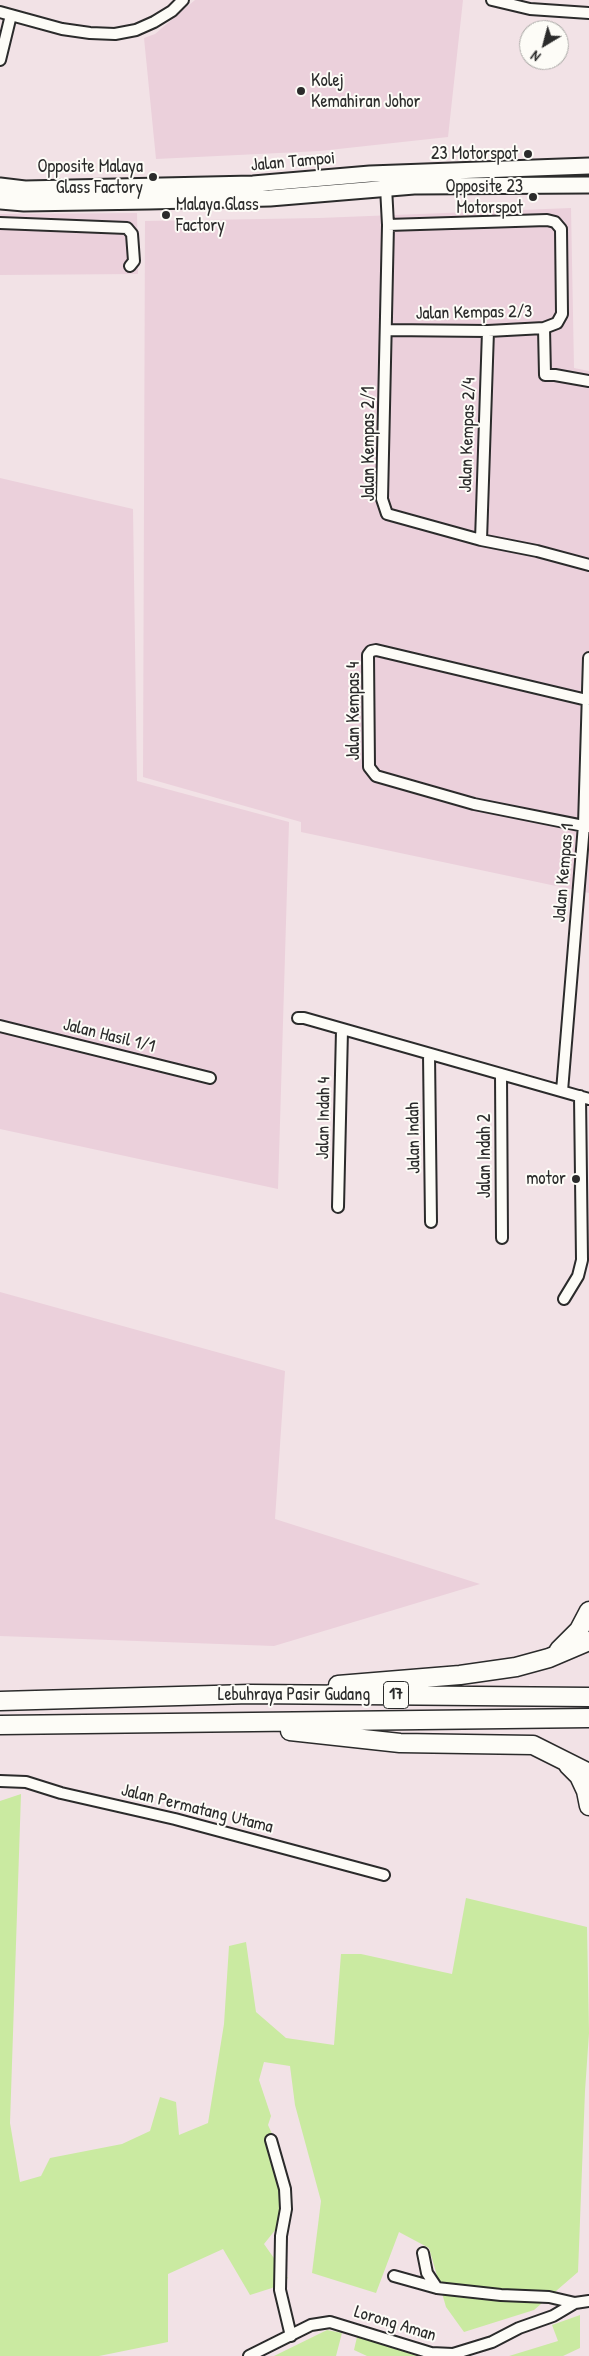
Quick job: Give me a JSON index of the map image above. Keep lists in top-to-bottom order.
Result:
{
  "streets": {
    "highway": ["Lebuhraya Pasir Gudang", "17"],
    "main road": ["Jalan Tampoi"],
    "street": [
      "Jalan Kempas 2/3",
      "Jalan Kempas 2/4",
      "Jalan Kempas 2/1",
      "Jalan Kempas 4",
      "Jalan Kempas 1",
      "Jalan Hasil 1/1",
      "Jalan Indah 4",
      "Jalan Indah",
      "Jalan Indah 2",
      "Jalan Permatang Utama",
      "Lorong Aman"
    ]
  },
  "crossings": [
    ["Jalan Tampoi", "Jalan Kempas 2/1"],
    ["Jalan Kempas 2/3", "Jalan Kempas 2/4"],
    ["Jalan Kempas 2/3", "Jalan Kempas 2/1"],
    ["Jalan Kempas 2/4", "Jalan Kempas 2/1"],
    ["Jalan Kempas 4", "Jalan Kempas 1"]
  ],
  "places": [
    "Kolej Kemahiran Johor",
    "23 Motorspot",
    "Opposite Malaya Glass Factory",
    "Opposite 23 Motorspot",
    "Malaya Glass Factory",
    "motor"
  ],
  "north": "bottom left"
}
